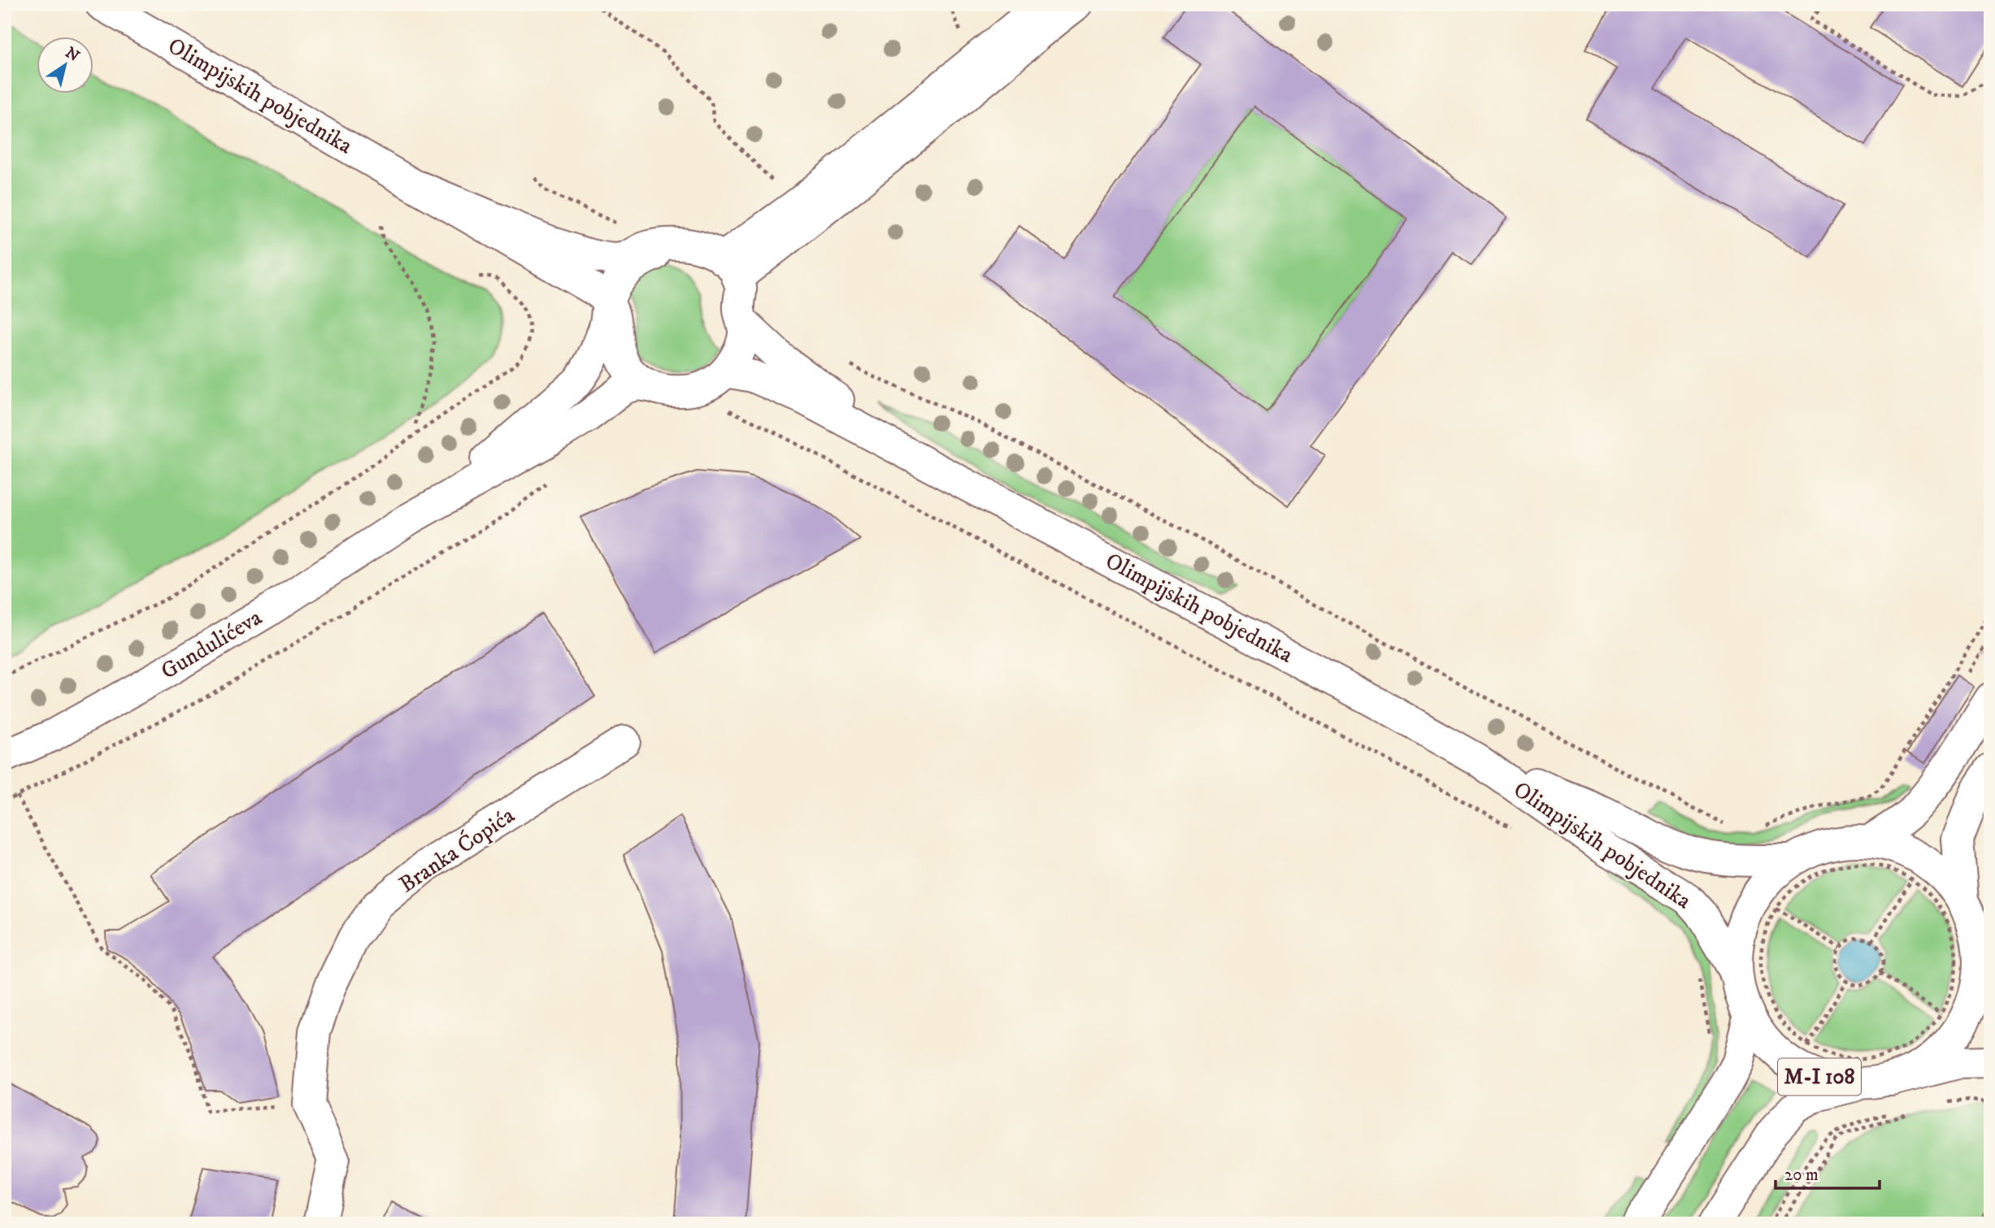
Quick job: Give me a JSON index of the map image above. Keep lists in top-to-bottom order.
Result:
{
  "streets": {
    "street": [
      "Olimpijskih pobjednika",
      "Gundulićeva",
      "Branka Ćopića",
      "M-I 108"
    ]
  },
  "crossings": [
    ["Olimpijskih pobjednika", "Gundulićeva"],
    ["Olimpijskih pobjednika", "M-I 108"]
  ],
  "scale_bar": "20 m",
  "north": "top right"
}
